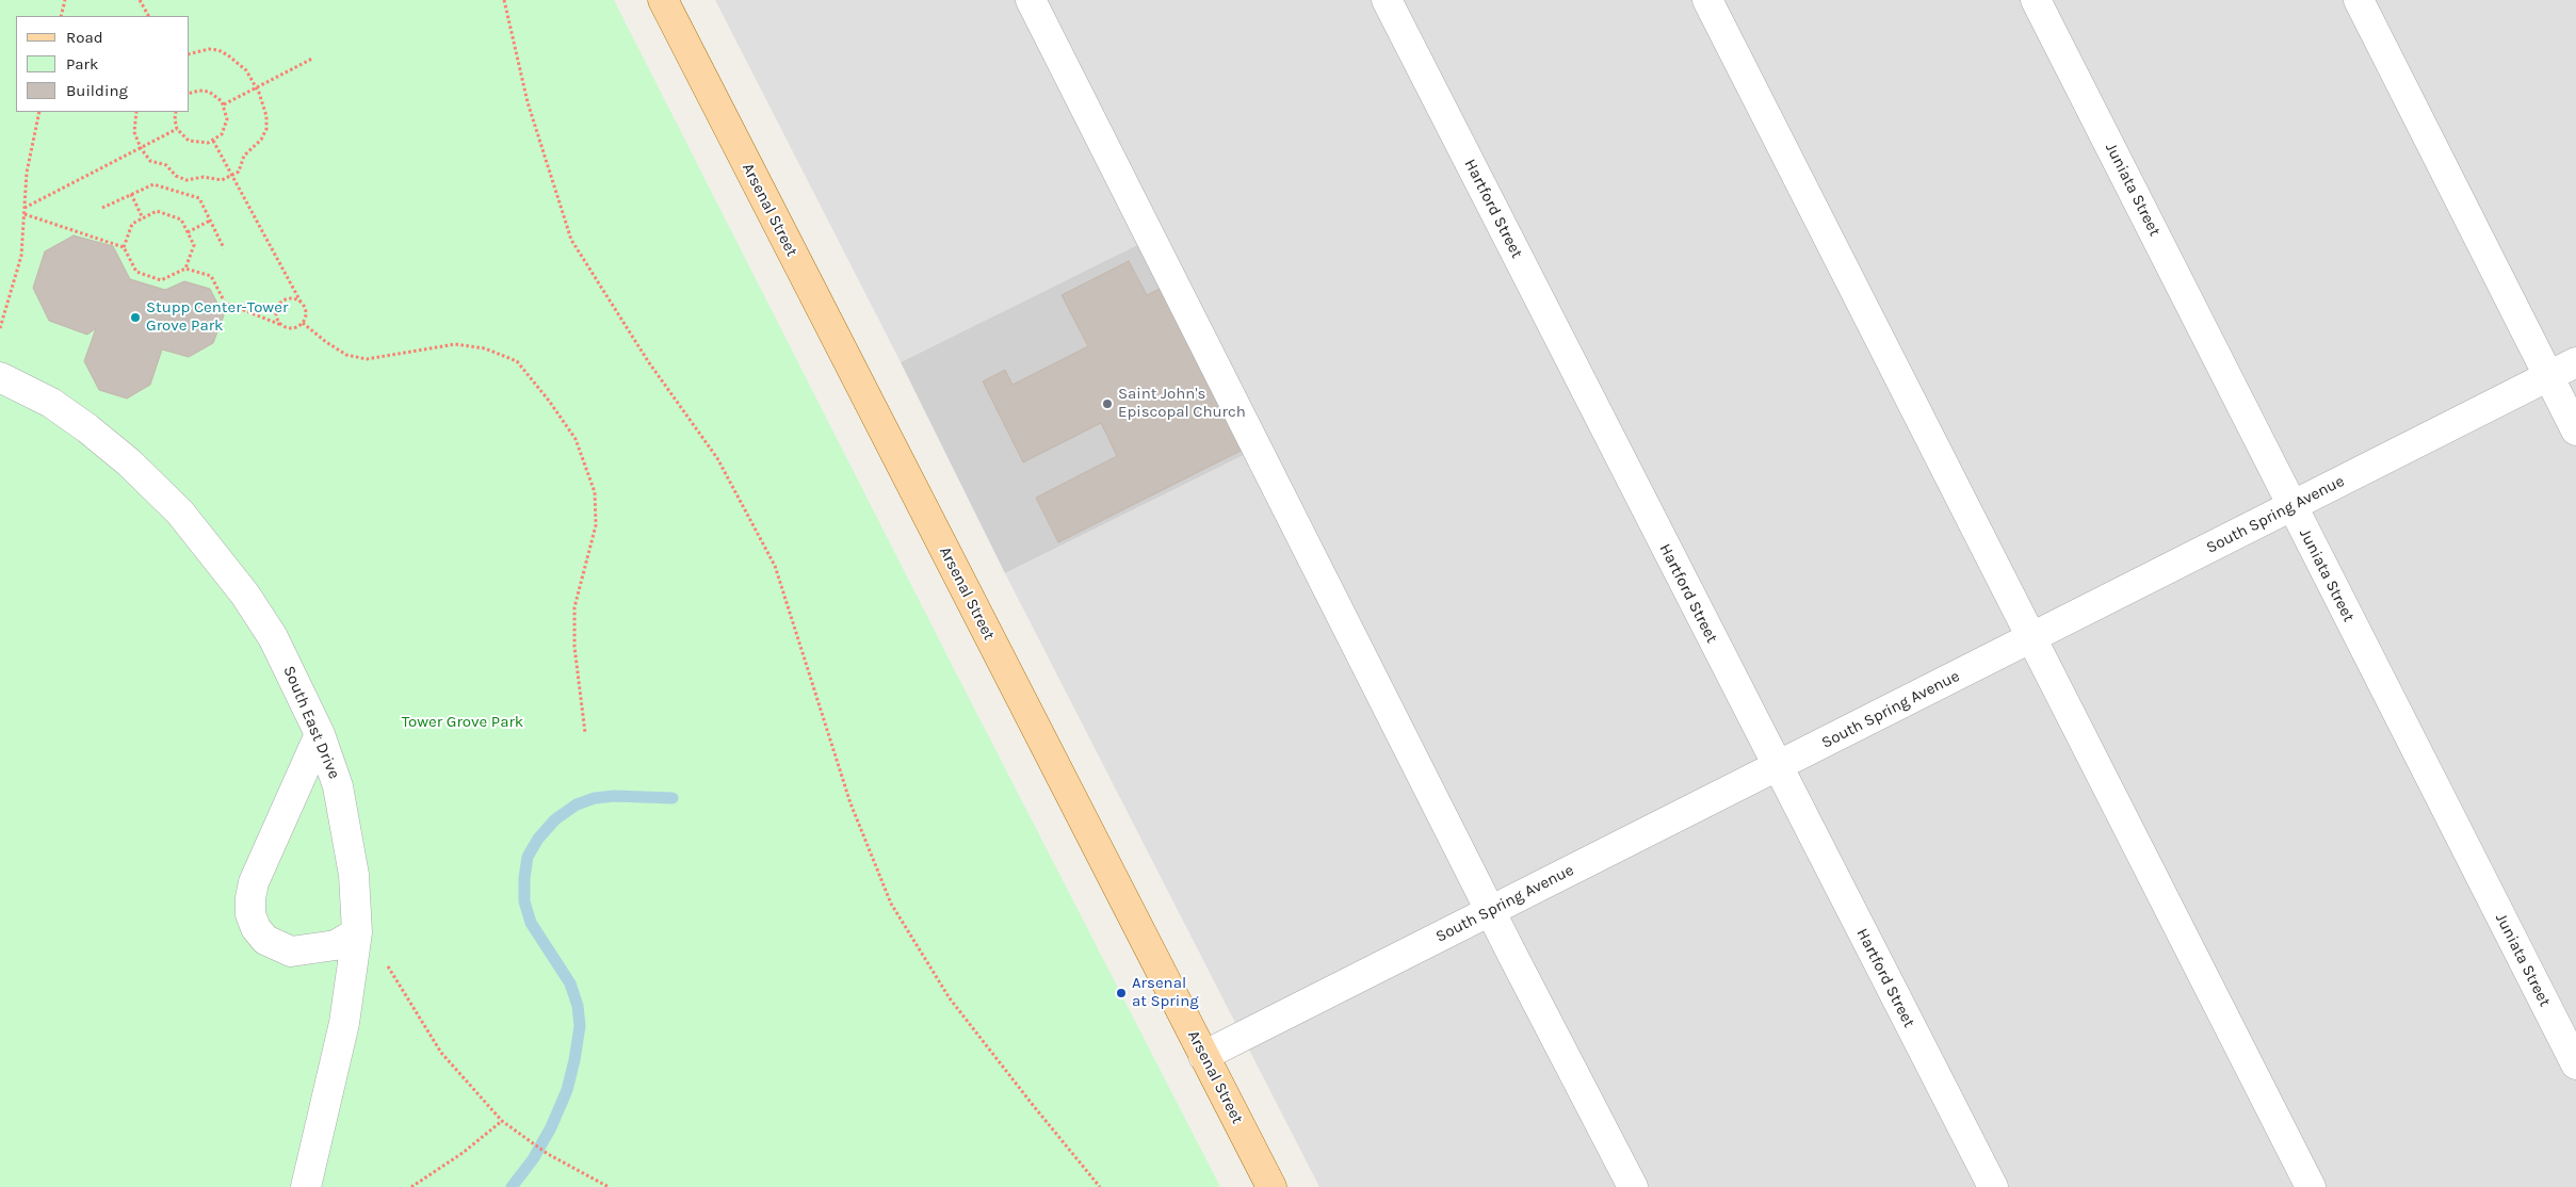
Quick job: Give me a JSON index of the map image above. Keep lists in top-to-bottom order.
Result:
{
  "streets": {
    "main road": ["Arsenal Street"],
    "street": [
      "Juniata Street",
      "Hartford Street",
      "South Spring Avenue",
      "South East Drive"
    ]
  },
  "crossings": [
    ["Juniata Street", "South Spring Avenue"],
    ["Hartford Street", "South Spring Avenue"],
    ["Arsenal Street", "South Spring Avenue"]
  ],
  "parks": ["Tower Grove Park"],
  "places": ["Stupp Center-Tower Grove Park", "Saint John's Episcopal Church", "Arsenal at Spring"],
  "legend": ["Road", "Park", "Building"]
}
